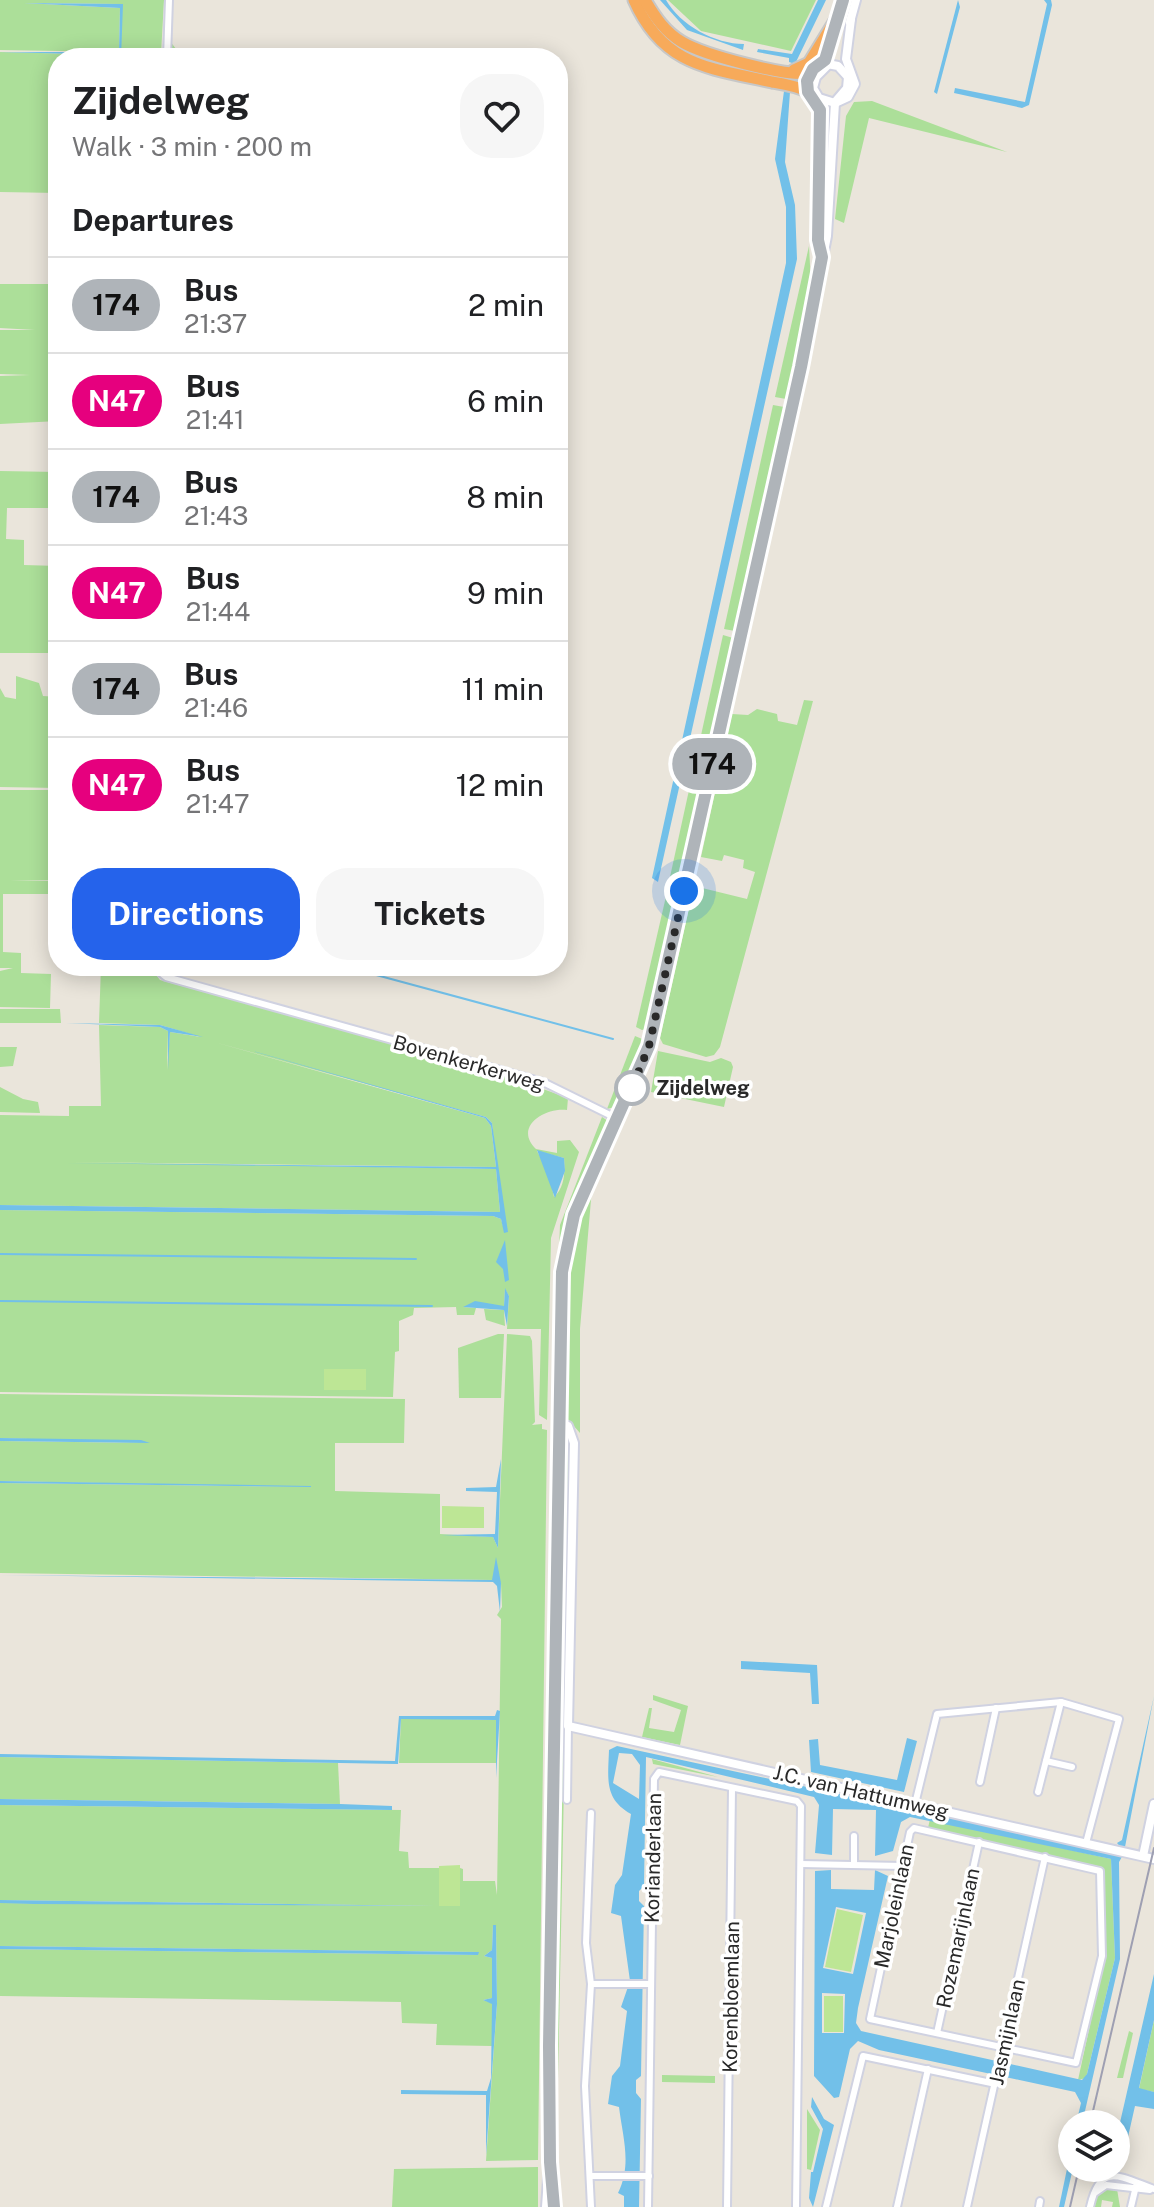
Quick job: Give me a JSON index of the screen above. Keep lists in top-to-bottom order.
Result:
{
  "streets": {
    "main road": ["J.C. van Hattumweg"],
    "street": [
      "Bovenkerkerweg",
      "Korianderlaan",
      "Marjoleinlaan",
      "Rozemarijnlaan",
      "Korenbloemlaan",
      "Jasmijnlaan"
    ]
  },
  "crossings": [
    ["Korianderlaan", "Korenbloemlaan"],
    ["Marjoleinlaan", "Rozemarijnlaan"],
    ["Marjoleinlaan", "Jasmijnlaan"]
  ],
  "places": ["Zijdelweg"],
  "lines": ["bus line 174"],
  "page": {
    "on_map": "174",
    "heading": [
      ["Zijdelweg", "Walk · 3 min · 200 m"],
      "Departures"
    ],
    "list": [
      {
        "mark": "174",
        "name": "Bus",
        "note": "21:37",
        "value": "2 min"
      },
      {
        "mark": "N47",
        "name": "Bus",
        "note": "21:41",
        "value": "6 min"
      },
      {
        "mark": "174",
        "name": "Bus",
        "note": "21:43",
        "value": "8 min"
      },
      {
        "mark": "N47",
        "name": "Bus",
        "note": "21:44",
        "value": "9 min"
      },
      {
        "mark": "174",
        "name": "Bus",
        "note": "21:46",
        "value": "11 min"
      },
      {
        "mark": "N47",
        "name": "Bus",
        "note": "21:47",
        "value": "12 min"
      }
    ],
    "buttons": ["Directions", "Tickets"]
  }
}
